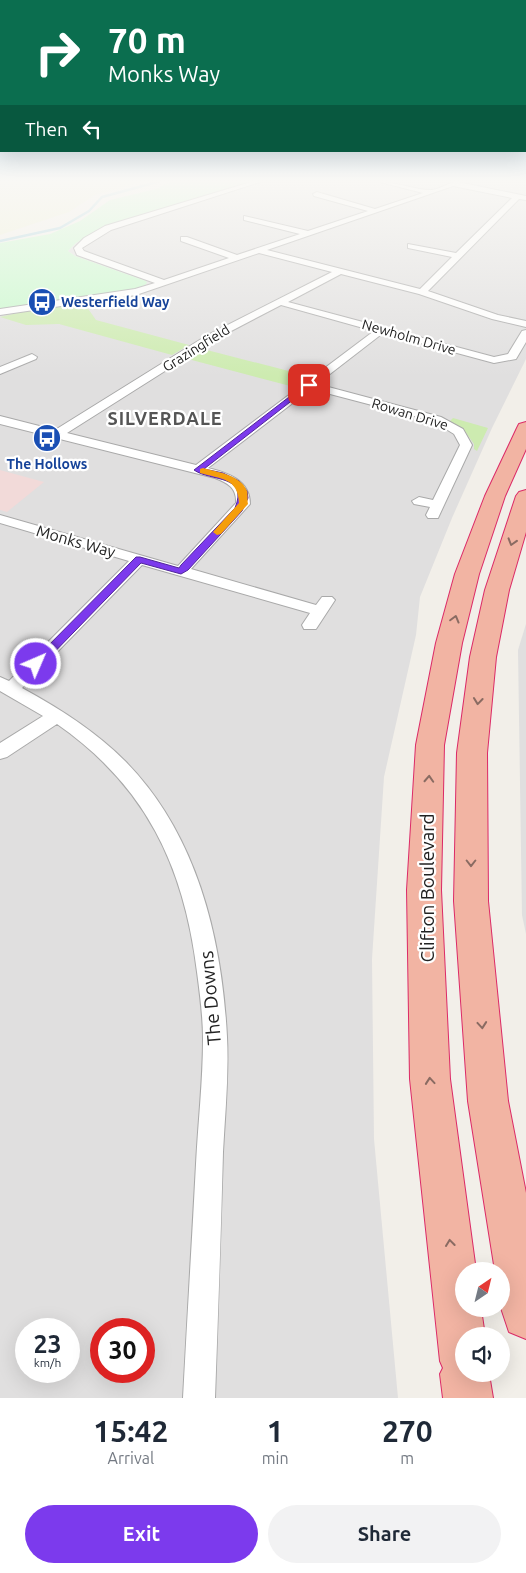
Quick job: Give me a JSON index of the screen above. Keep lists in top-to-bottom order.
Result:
{
  "streets": {
    "highway": ["Clifton Boulevard"],
    "street": [
      "Newholm Drive",
      "Grazingfield",
      "Rowan Drive",
      "Monks Way",
      "The Downs"
    ]
  },
  "crossings": [
    ["Newholm Drive", "Grazingfield"]
  ],
  "districts": ["SILVERDALE"],
  "places": {
    "bus stop": ["Westerfield Way", "The Hollows"]
  },
  "north": "top right",
  "page": {
    "turn": ["70 m", "Monks Way"],
    "then": "Then",
    "speed": "23 km/h",
    "limit": "30",
    "eta": [
      "15:42",
      "Arrival",
      "1",
      "min",
      "270",
      "m"
    ],
    "buttons": ["Exit", "Share"]
  }
}
